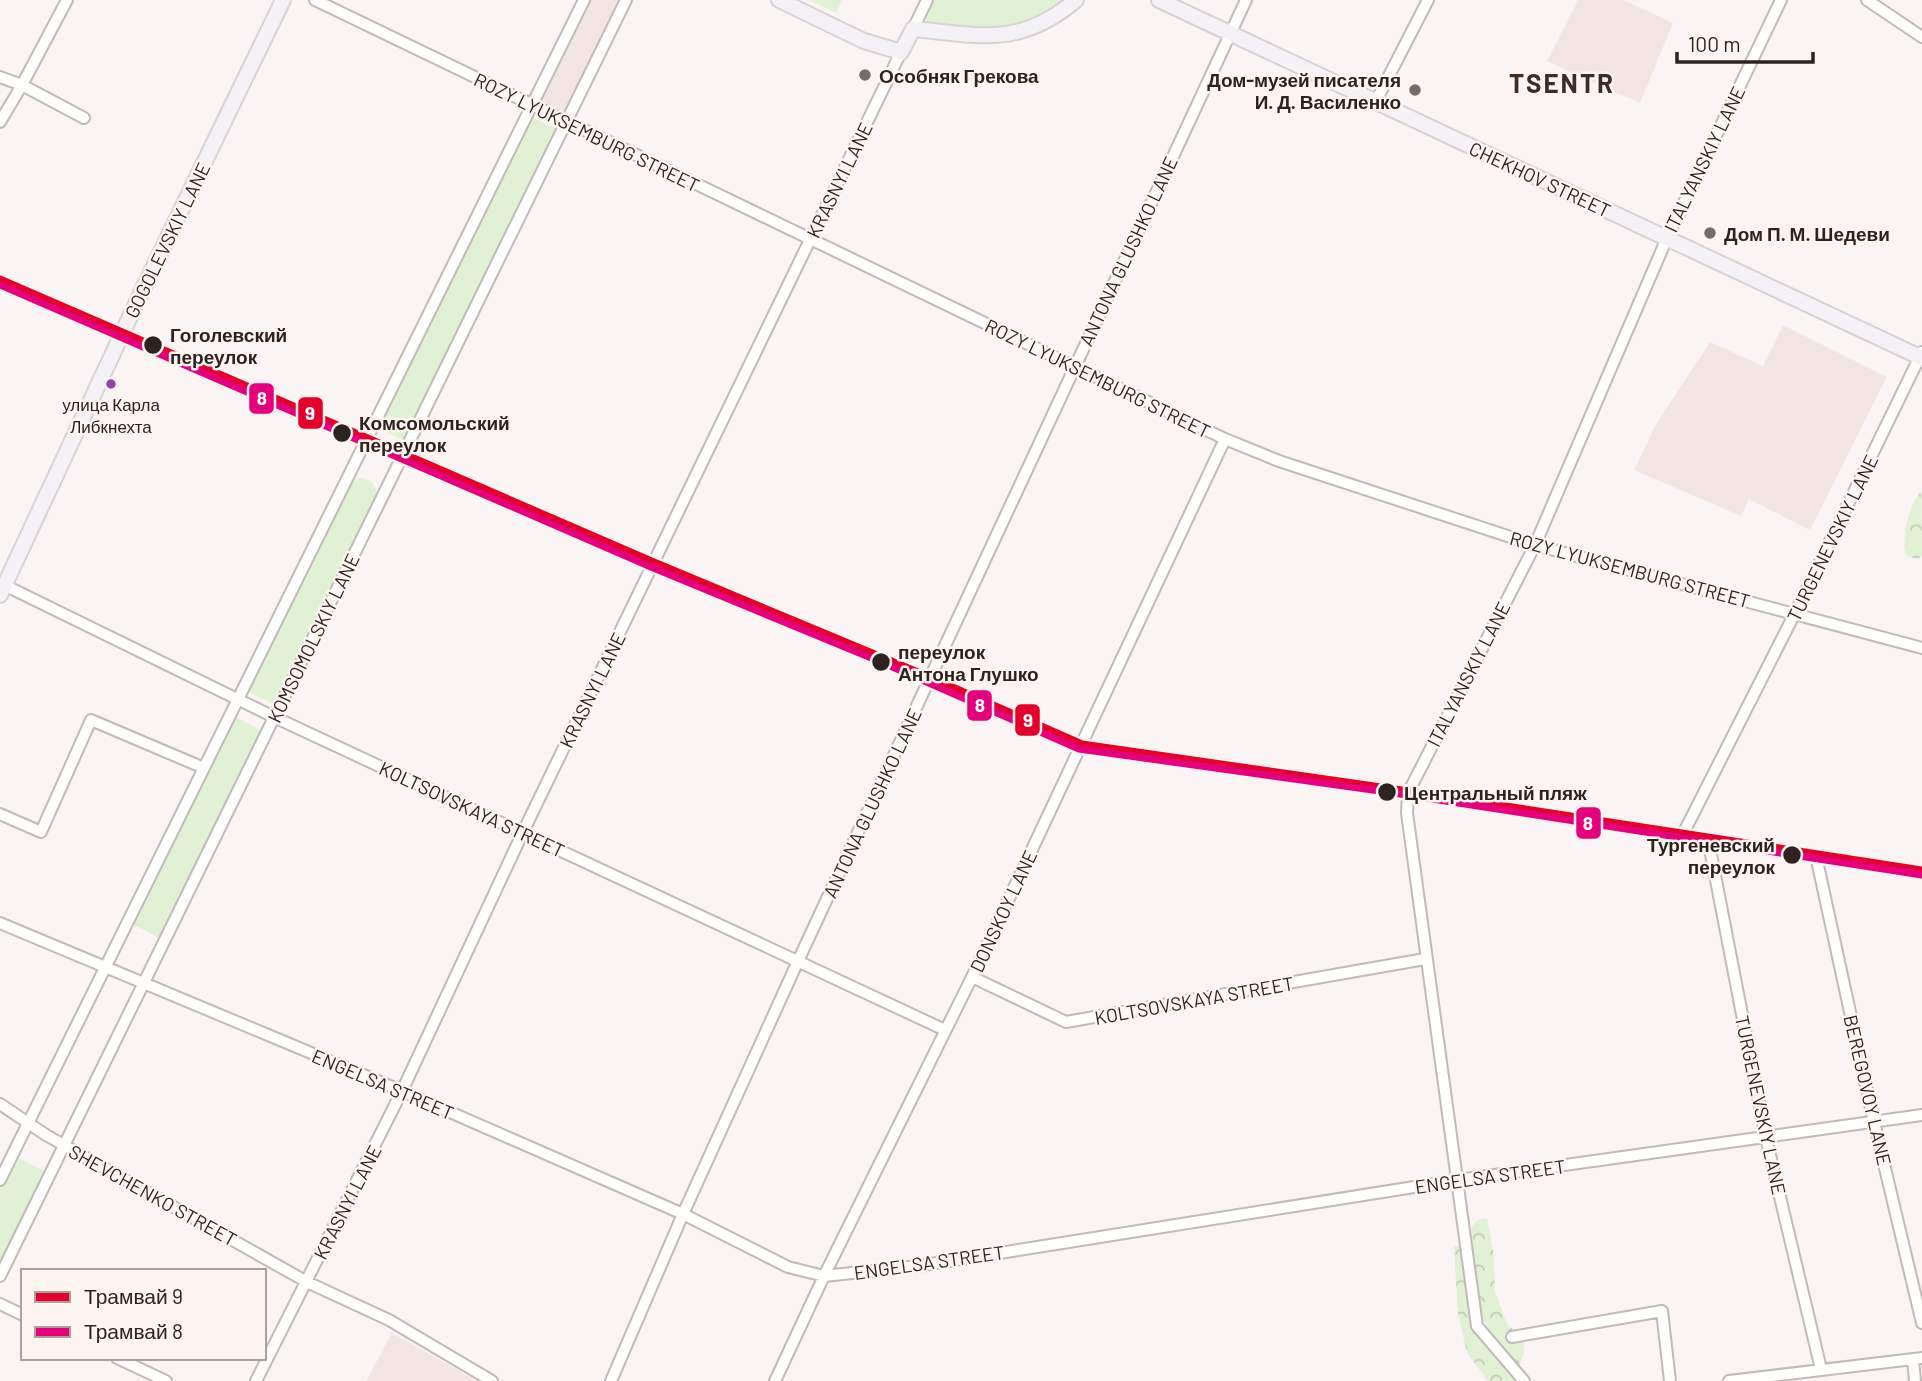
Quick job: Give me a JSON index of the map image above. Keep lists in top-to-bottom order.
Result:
{
  "streets": {
    "main road": ["CHEKHOV STREET", "KRASNYI LANE", "GOGOLEVSKIY LANE"],
    "street": [
      "ROZY LYUKSEMBURG STREET",
      "ITALYANSKIY LANE",
      "ANTONA GLUSHKO LANE",
      "TURGENEVSKIY LANE",
      "KOMSOMOLSKIY LANE",
      "KOLTSOVSKAYA STREET",
      "DONSKOY LANE",
      "ENGELSA STREET",
      "BEREGOVOY LANE",
      "SHEVCHENKO STREET"
    ]
  },
  "crossings": [
    ["ROZY LYUKSEMBURG STREET", "ITALYANSKIY LANE"],
    ["ROZY LYUKSEMBURG STREET", "KRASNYI LANE"],
    ["ROZY LYUKSEMBURG STREET", "ANTONA GLUSHKO LANE"],
    ["ROZY LYUKSEMBURG STREET", "TURGENEVSKIY LANE"],
    ["ROZY LYUKSEMBURG STREET", "KOMSOMOLSKIY LANE"],
    ["ROZY LYUKSEMBURG STREET", "DONSKOY LANE"],
    ["ITALYANSKIY LANE", "CHEKHOV STREET"],
    ["ITALYANSKIY LANE", "KOLTSOVSKAYA STREET"],
    ["ITALYANSKIY LANE", "ENGELSA STREET"],
    ["CHEKHOV STREET", "ANTONA GLUSHKO LANE"],
    ["CHEKHOV STREET", "TURGENEVSKIY LANE"],
    ["KRASNYI LANE", "KOLTSOVSKAYA STREET"],
    ["KRASNYI LANE", "ENGELSA STREET"],
    ["KRASNYI LANE", "SHEVCHENKO STREET"],
    ["GOGOLEVSKIY LANE", "KOLTSOVSKAYA STREET"],
    ["ANTONA GLUSHKO LANE", "KOLTSOVSKAYA STREET"],
    ["ANTONA GLUSHKO LANE", "ENGELSA STREET"],
    ["TURGENEVSKIY LANE", "ENGELSA STREET"],
    ["KOMSOMOLSKIY LANE", "KOLTSOVSKAYA STREET"],
    ["KOMSOMOLSKIY LANE", "ENGELSA STREET"],
    ["KOMSOMOLSKIY LANE", "SHEVCHENKO STREET"],
    ["KOLTSOVSKAYA STREET", "DONSKOY LANE"],
    ["DONSKOY LANE", "ENGELSA STREET"],
    ["ENGELSA STREET", "BEREGOVOY LANE"]
  ],
  "districts": ["TSENTR"],
  "places": [
    "Особняк Грекова",
    "Дом-музей писателя И. Д. Василенко",
    "Дом П. М. Шедеви",
    "Гоголевский переулок",
    "улица Карла Либкнехта",
    "Комсомольский переулок",
    "переулок Антона Глушко",
    "Центральный пляж",
    "Тургеневский переулок"
  ],
  "lines": ["tram line 9", "tram line 8"],
  "legend": ["Трамвай 9", "Трамвай 8"],
  "scale_bar": "100 m"
}
